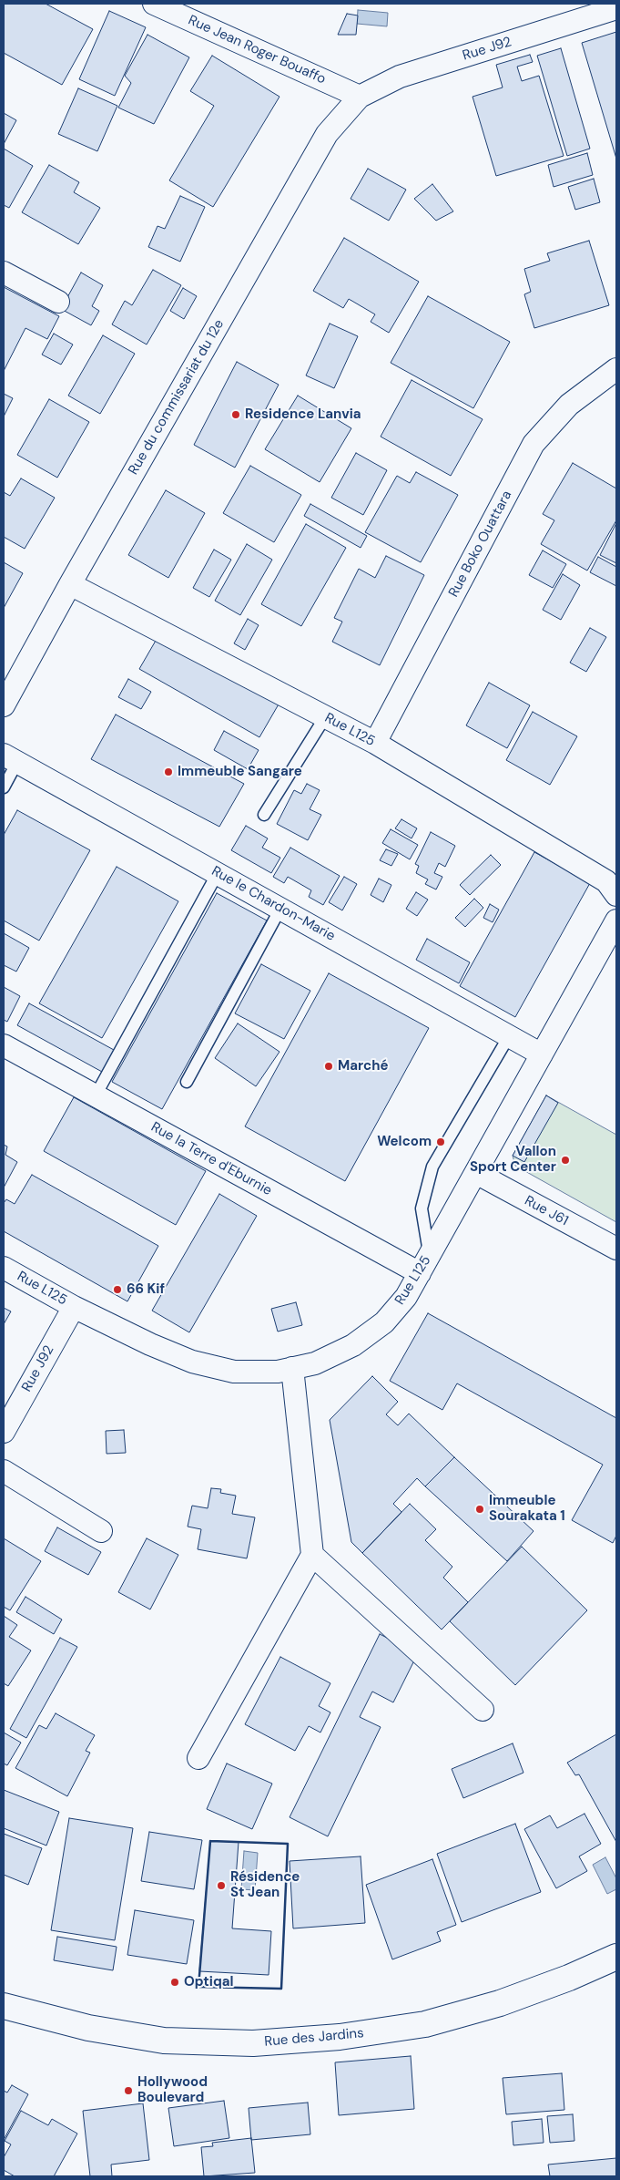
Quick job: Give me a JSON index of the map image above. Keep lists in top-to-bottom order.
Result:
{
  "streets": {
    "main road": ["Rue des Jardins"],
    "street": [
      "Rue J92",
      "Rue Jean Roger Bouaffo",
      "Rue du commissariat du 12e",
      "Rue Boko Ouattara",
      "Rue L125",
      "Rue le Chardon-Marie",
      "Rue la Terre d'Eburnie",
      "Rue J61"
    ]
  },
  "crossings": [
    ["Rue J92", "Rue Jean Roger Bouaffo"],
    ["Rue J92", "Rue du commissariat du 12e"],
    ["Rue J92", "Rue L125"],
    ["Rue Jean Roger Bouaffo", "Rue du commissariat du 12e"],
    ["Rue du commissariat du 12e", "Rue L125"],
    ["Rue Boko Ouattara", "Rue L125"],
    ["Rue L125", "Rue le Chardon-Marie"],
    ["Rue L125", "Rue la Terre d'Eburnie"],
    ["Rue L125", "Rue J61"]
  ],
  "places": [
    "Residence Lanvia",
    "Immeuble Sangare",
    "Marché",
    "Welcom",
    "Vallon Sport Center",
    "66 Kif",
    "Immeuble Sourakata 1",
    "Résidence St Jean",
    "Optiqal",
    "Hollywood Boulevard"
  ]
}
